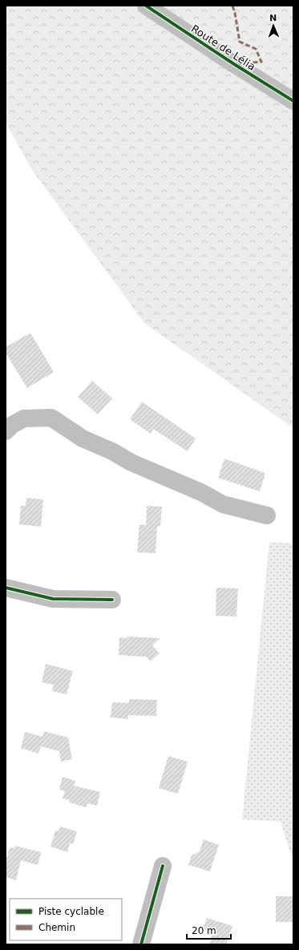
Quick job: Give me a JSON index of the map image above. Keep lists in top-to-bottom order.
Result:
{
  "streets": {
    "street": ["Route de Lélia"]
  },
  "legend": ["Piste cyclable", "Chemin"],
  "scale_bar": "20 m",
  "north": "top"
}
